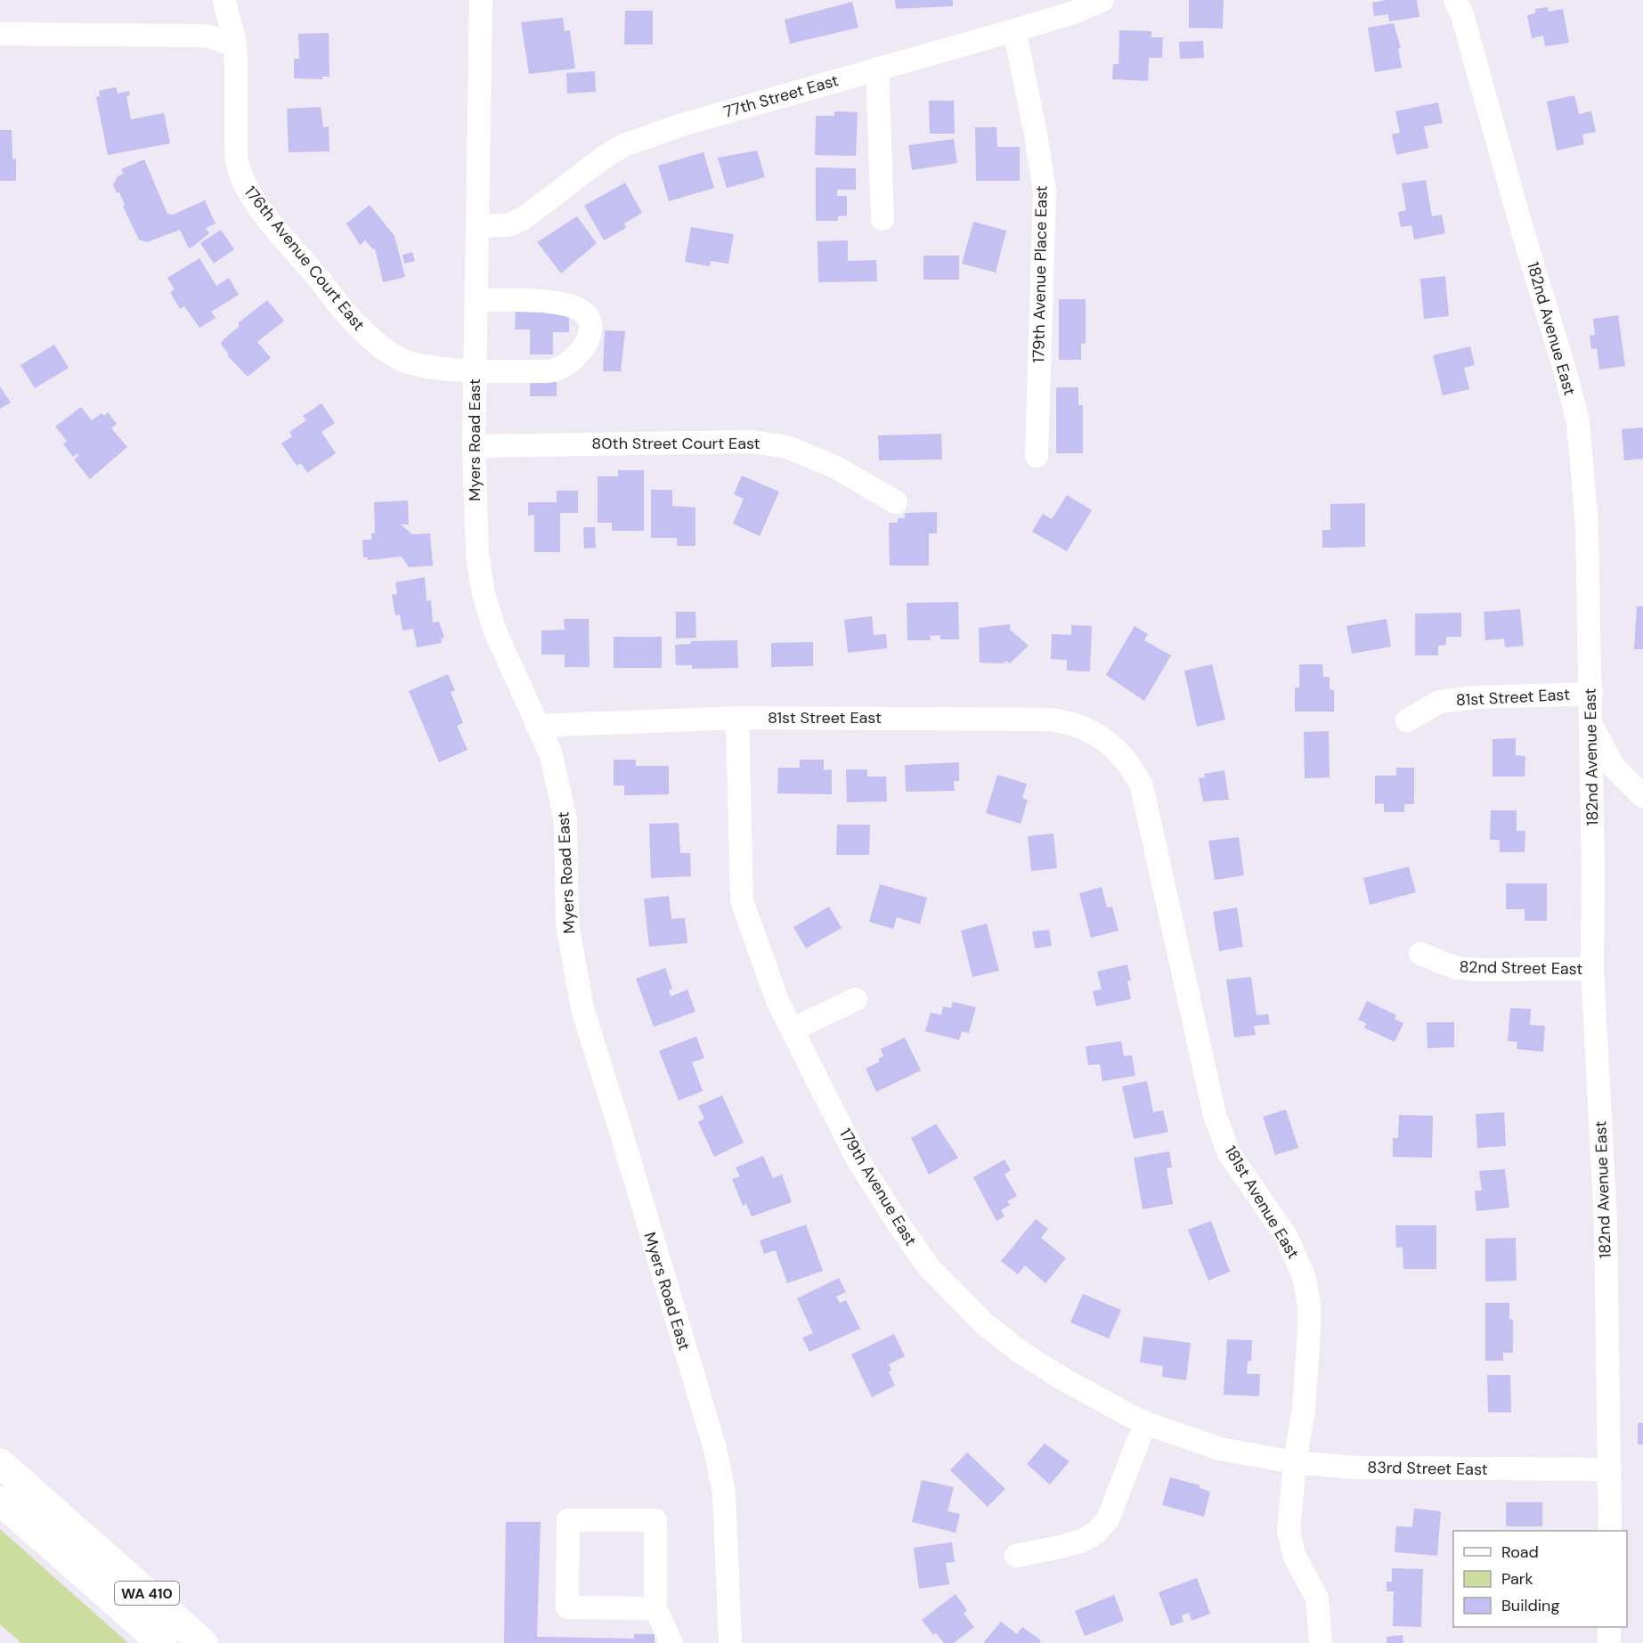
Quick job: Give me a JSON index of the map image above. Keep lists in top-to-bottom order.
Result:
{
  "streets": {
    "highway": ["WA 410"],
    "street": [
      "77th Street East",
      "176th Avenue Court East",
      "179th Avenue Place East",
      "182nd Avenue East",
      "Myers Road East",
      "80th Street Court East",
      "81st Street East",
      "82nd Street East",
      "179th Avenue East",
      "181st Avenue East",
      "83rd Street East"
    ]
  },
  "crossings": [
    ["77th Street East", "179th Avenue Place East"],
    ["77th Street East", "Myers Road East"],
    ["176th Avenue Court East", "Myers Road East"],
    ["182nd Avenue East", "81st Street East"],
    ["182nd Avenue East", "82nd Street East"],
    ["182nd Avenue East", "83rd Street East"],
    ["Myers Road East", "80th Street Court East"],
    ["Myers Road East", "81st Street East"],
    ["81st Street East", "179th Avenue East"],
    ["81st Street East", "181st Avenue East"],
    ["179th Avenue East", "83rd Street East"],
    ["181st Avenue East", "83rd Street East"]
  ],
  "legend": ["Road", "Park", "Building"]
}
